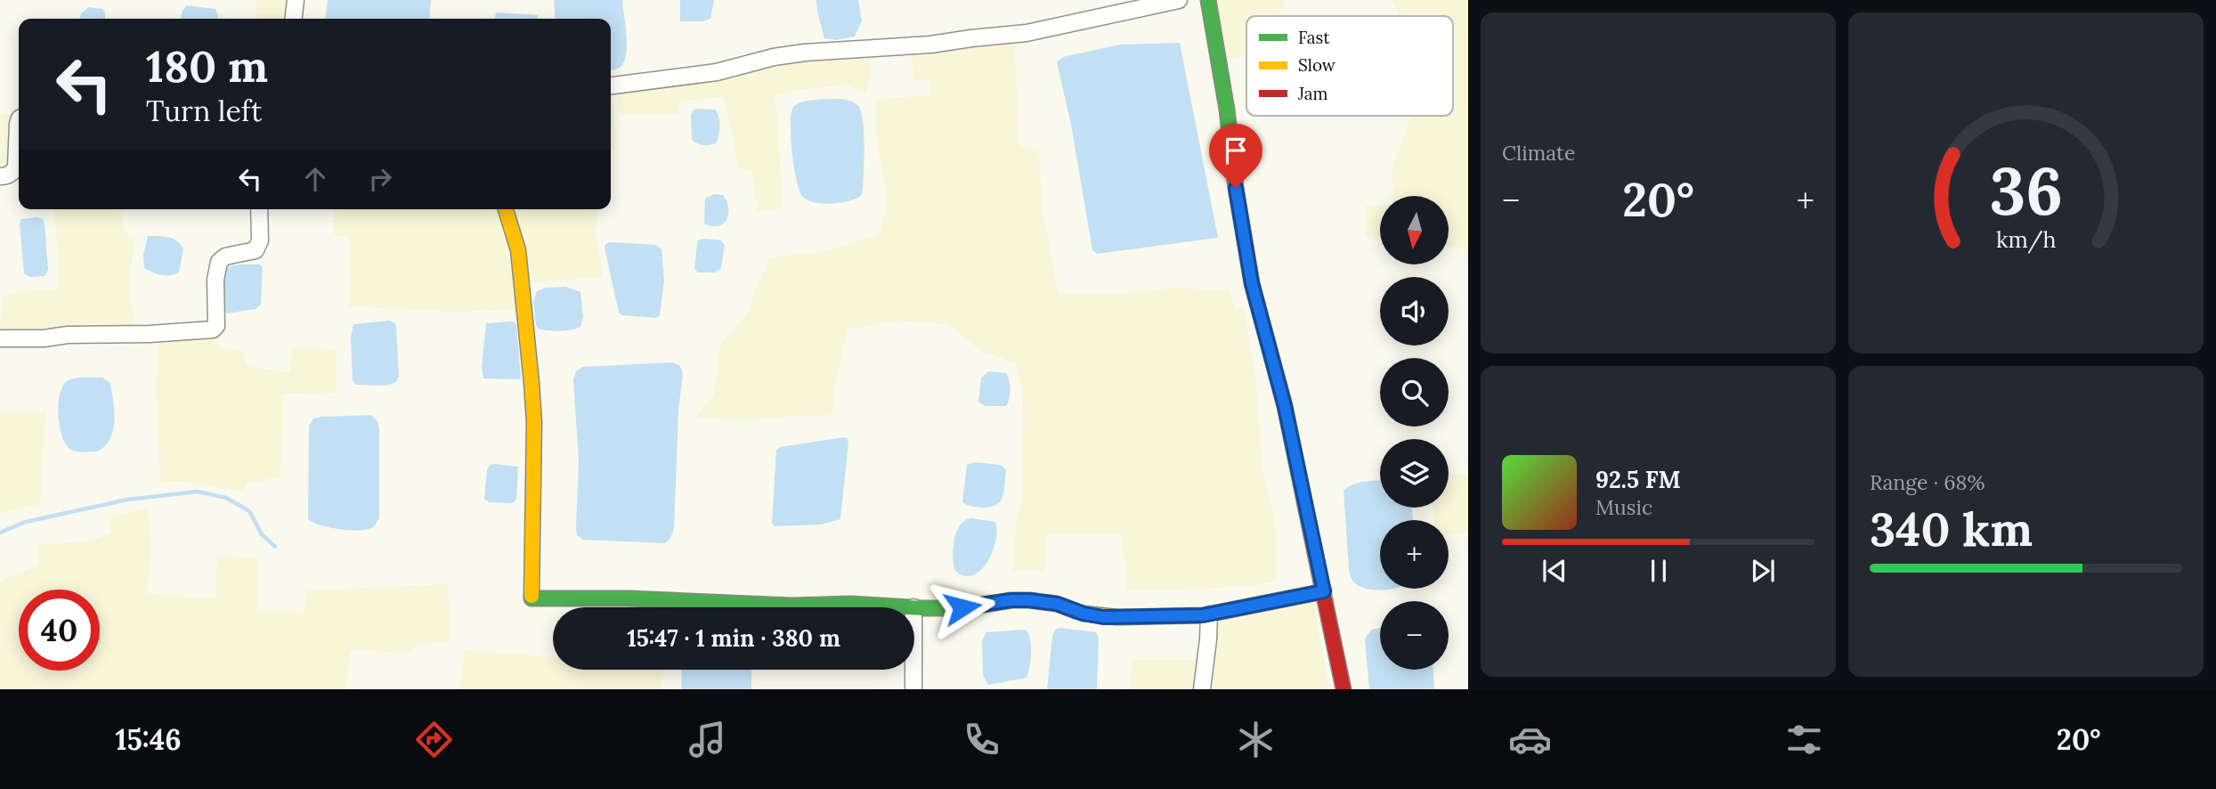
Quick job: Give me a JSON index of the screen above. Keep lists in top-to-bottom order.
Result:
{
  "legend": ["Fast", "Slow", "Jam"],
  "north": "bottom",
  "page": {
    "tile": [
      "Climate",
      ["Range · 68%", "340 km"]
    ],
    "turn": ["180 m", "Turn left"],
    "heat": ["−", "20°", "+"],
    "map_buttons": ["+", "−"],
    "song": ["92.5 FM", "Music"],
    "limit": "40",
    "trip": "15:47 · 1 min · 380 m",
    "tabs": ["15:46", "20°"],
    "gauge": ["36", "km/h"]
  }
}
